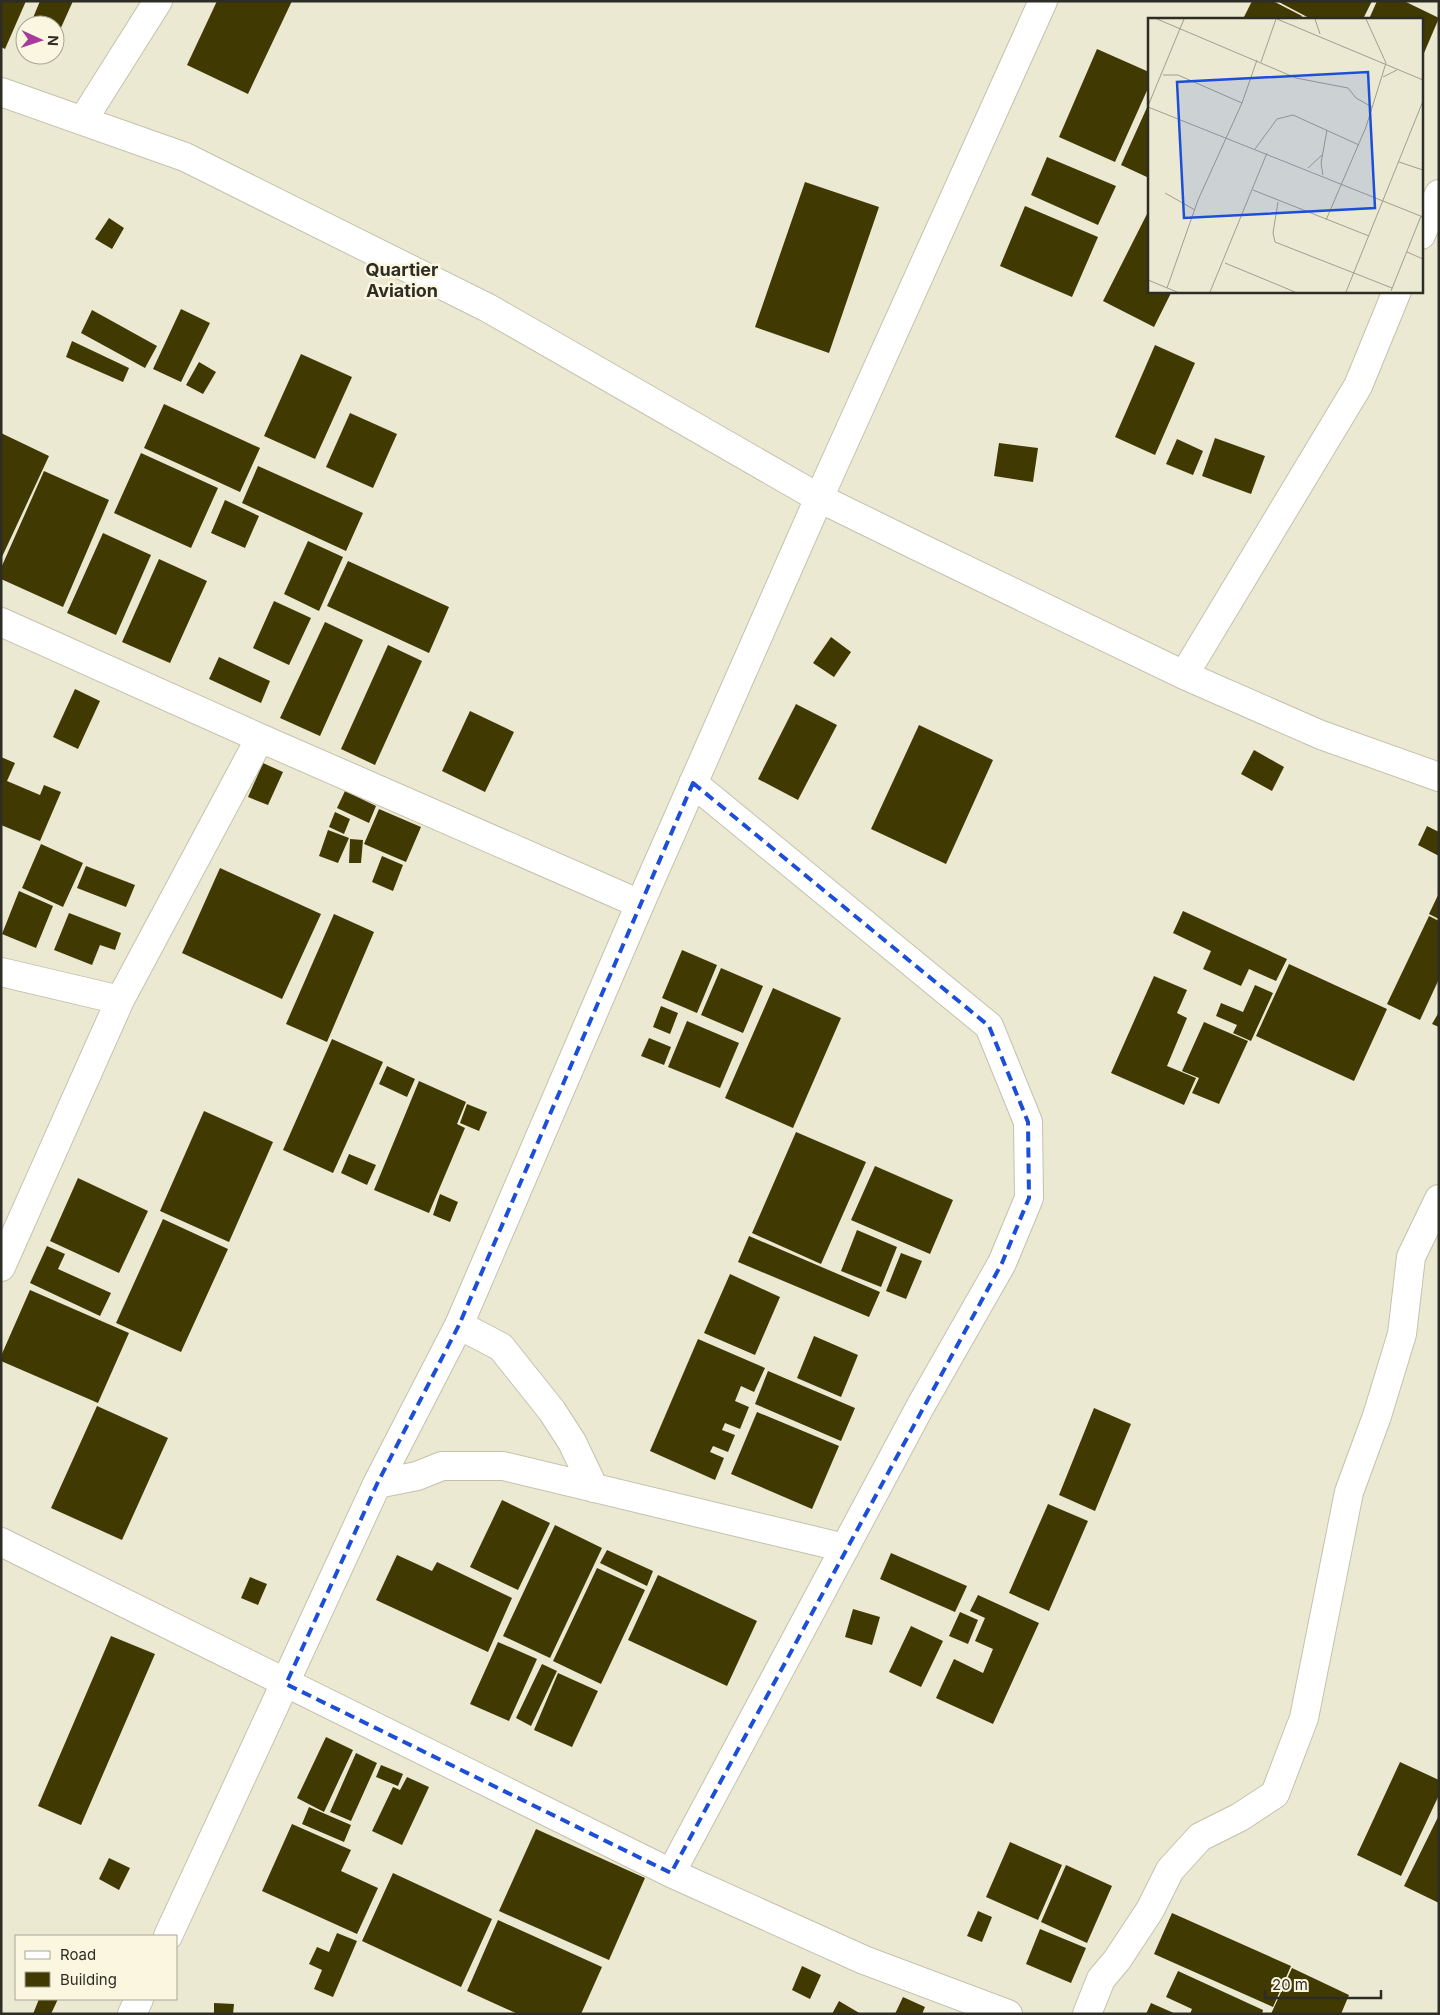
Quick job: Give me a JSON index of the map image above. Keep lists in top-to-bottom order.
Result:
{
  "districts": ["Quartier Aviation"],
  "legend": ["Road", "Building"],
  "scale_bar": "20 m",
  "north": "right"
}
